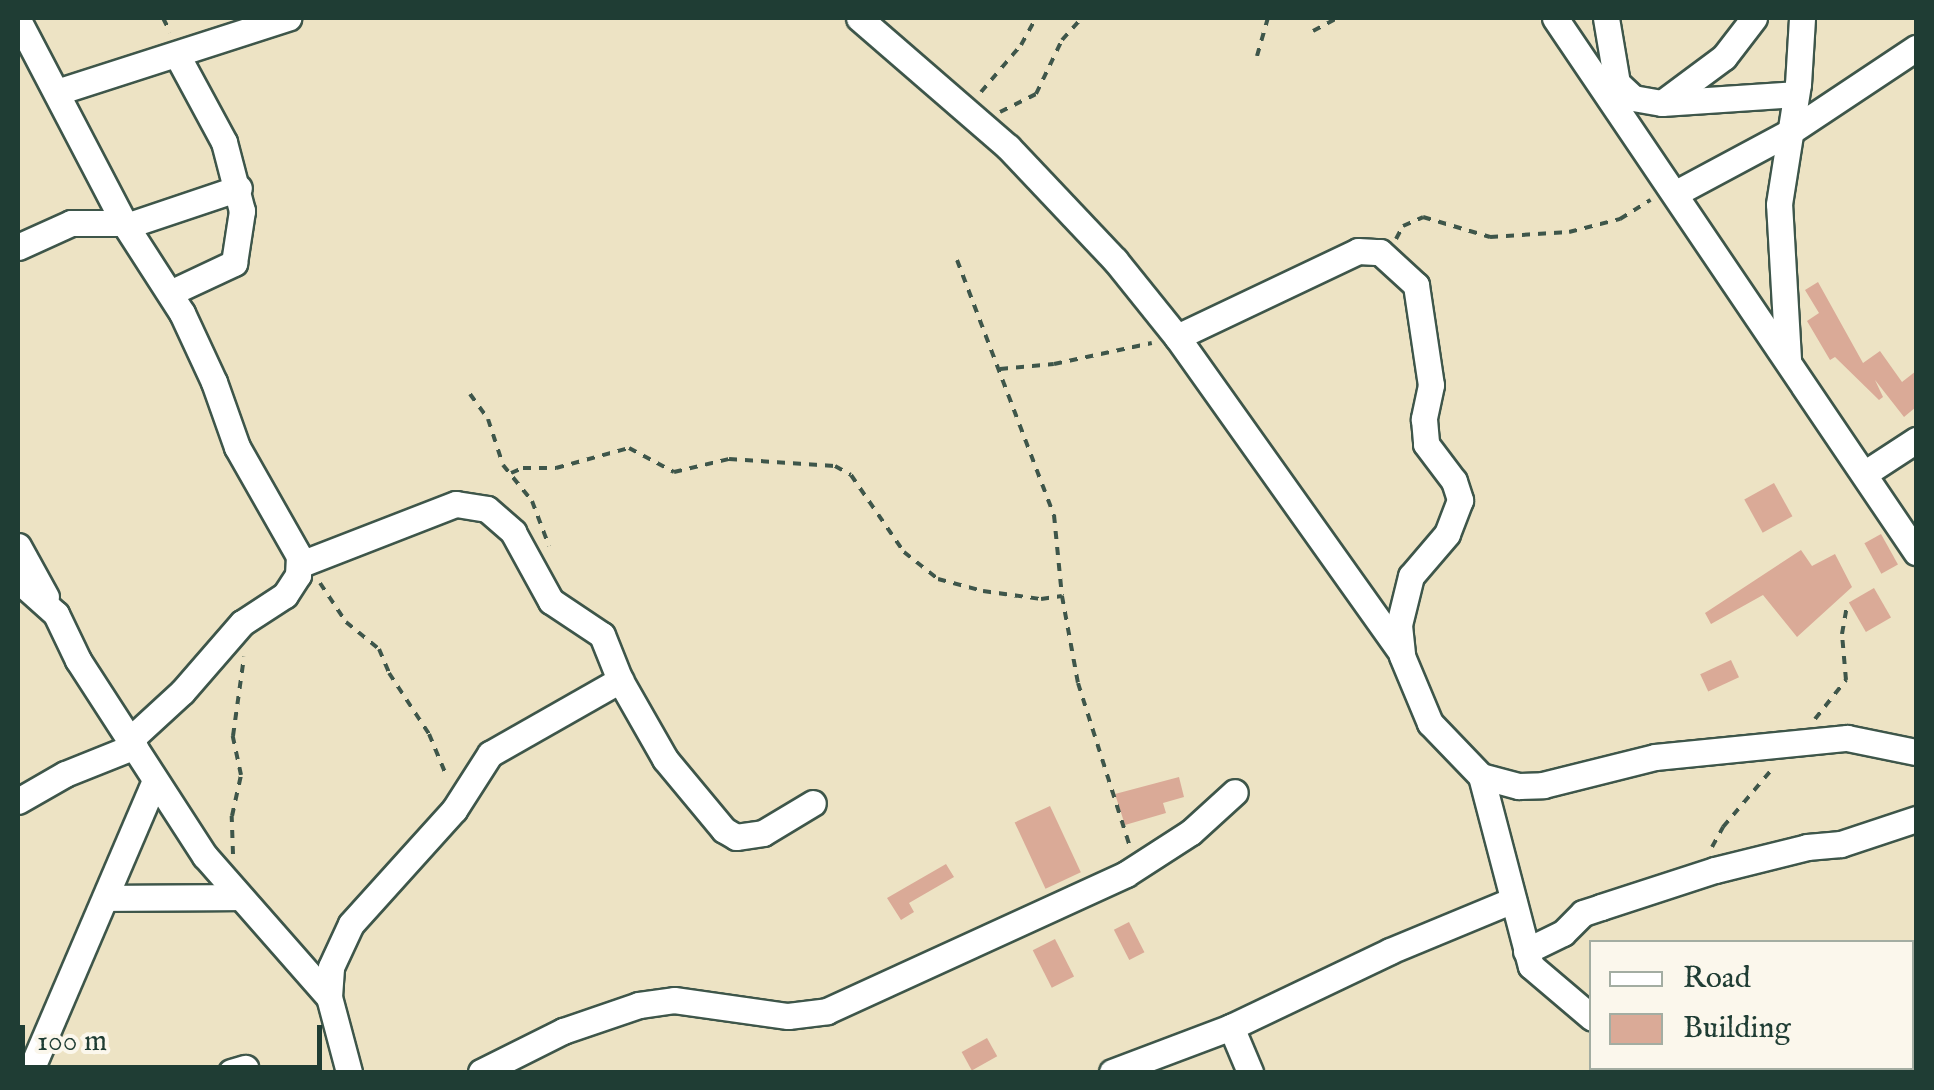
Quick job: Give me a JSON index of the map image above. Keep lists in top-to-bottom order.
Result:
{
  "legend": ["Road", "Building"],
  "scale_bar": "100 m"
}
